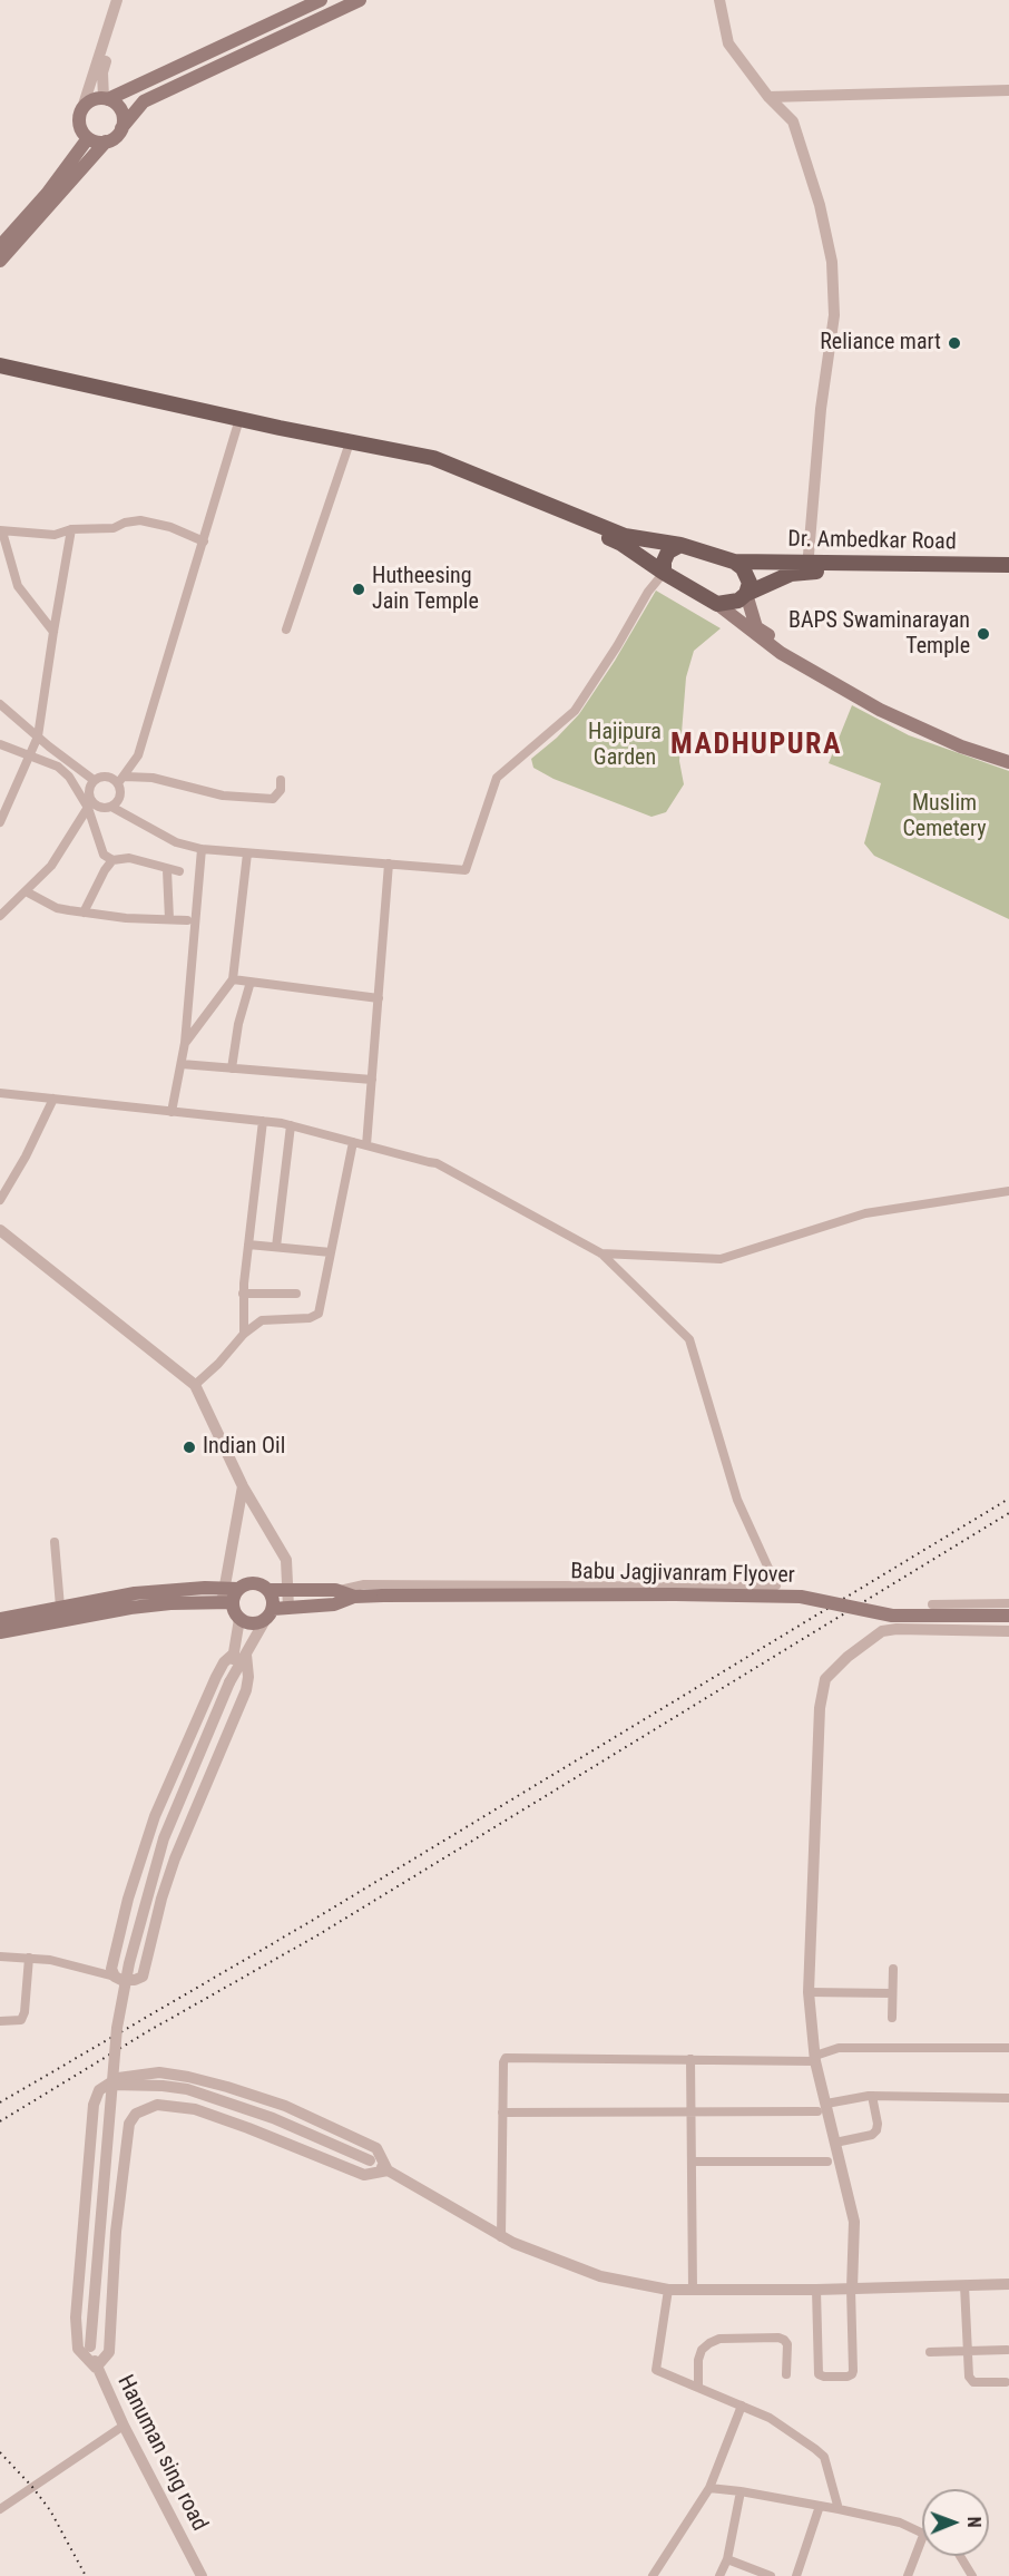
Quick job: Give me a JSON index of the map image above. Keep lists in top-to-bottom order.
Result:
{
  "streets": {
    "main road": ["Dr. Ambedkar Road", "Babu Jagjivanram Flyover"],
    "street": ["Hanuman sing road"]
  },
  "districts": ["MADHUPURA"],
  "parks": ["Hajipura Garden", "Muslim Cemetery"],
  "places": [
    "Reliance mart",
    "Hutheesing Jain Temple",
    "BAPS Swaminarayan Temple",
    "Indian Oil"
  ],
  "north": "right"
}
